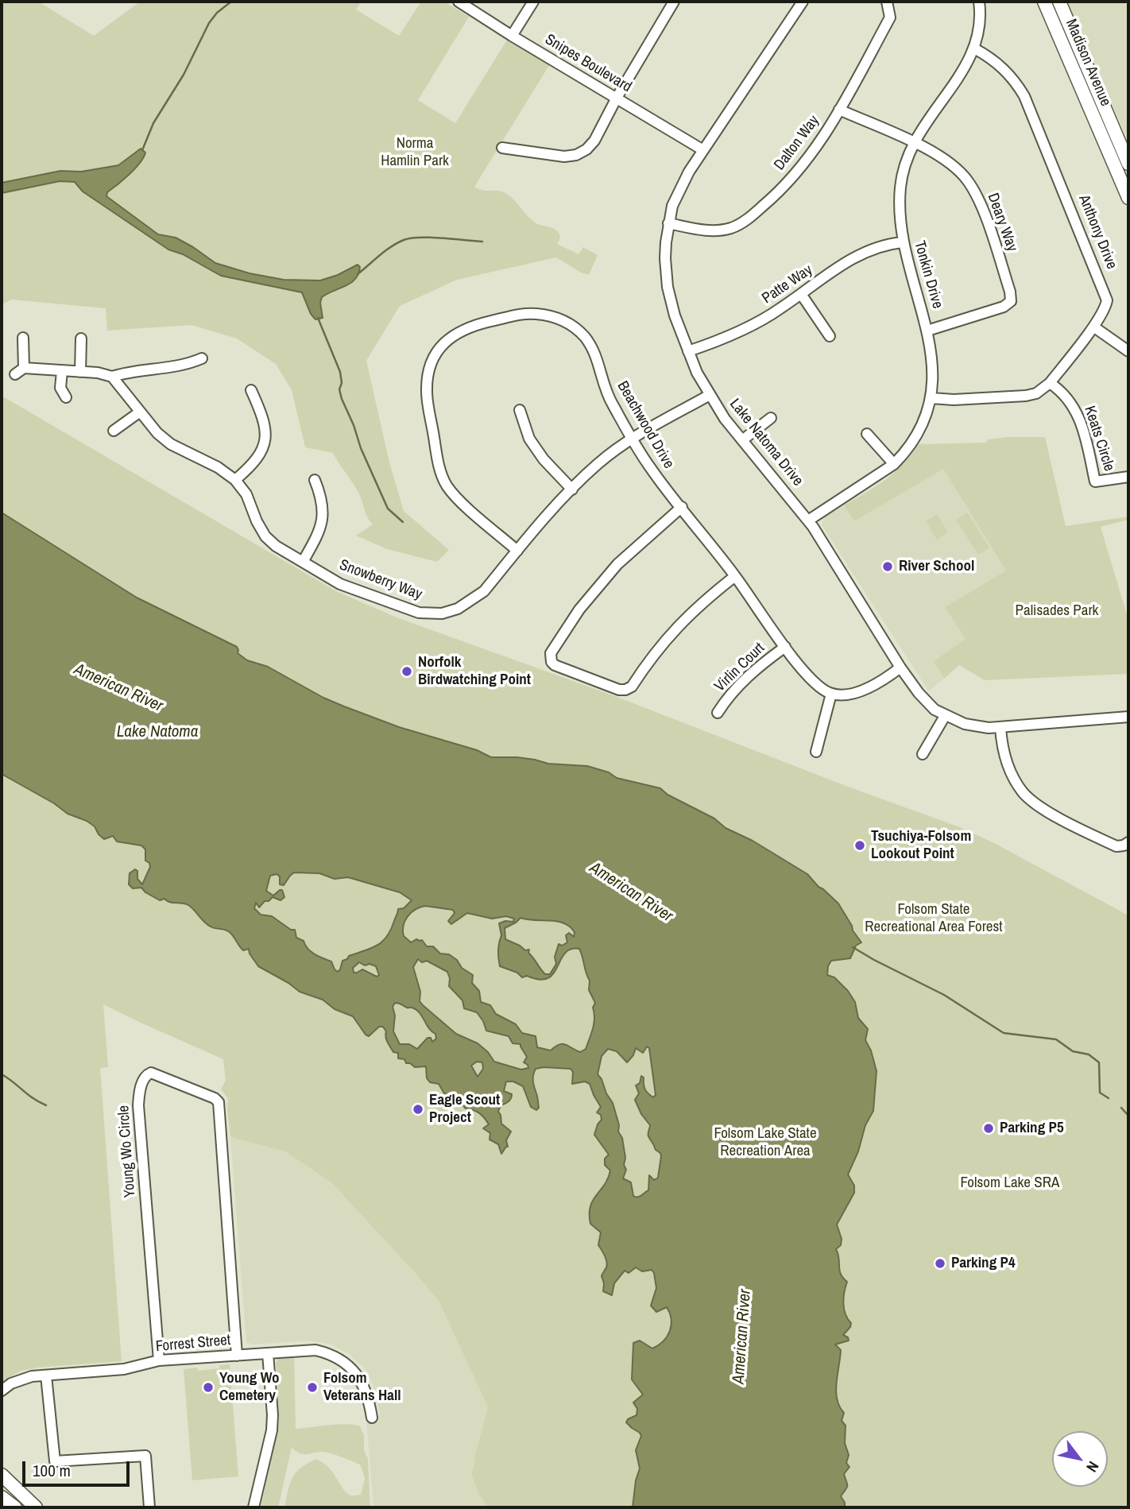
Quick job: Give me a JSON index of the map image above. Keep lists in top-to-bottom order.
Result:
{
  "streets": {
    "main road": ["Madison Avenue"],
    "street": [
      "Snipes Boulevard",
      "Dalton Way",
      "Deary Way",
      "Anthony Drive",
      "Tonkin Drive",
      "Patte Way",
      "Beachwood Drive",
      "Keats Circle",
      "Lake Natoma Drive",
      "Snowberry Way",
      "Virlin Court",
      "Young Wo Circle",
      "Forrest Street"
    ]
  },
  "crossings": [
    ["Snipes Boulevard", "Lake Natoma Drive"],
    ["Dalton Way", "Deary Way"],
    ["Dalton Way", "Lake Natoma Drive"],
    ["Deary Way", "Tonkin Drive"],
    ["Anthony Drive", "Tonkin Drive"],
    ["Anthony Drive", "Keats Circle"],
    ["Tonkin Drive", "Patte Way"],
    ["Tonkin Drive", "Lake Natoma Drive"],
    ["Patte Way", "Lake Natoma Drive"],
    ["Beachwood Drive", "Snowberry Way"],
    ["Beachwood Drive", "Virlin Court"],
    ["Lake Natoma Drive", "Snowberry Way"],
    ["Young Wo Circle", "Forrest Street"]
  ],
  "water": ["American River", "Lake Natoma"],
  "parks": [
    "Norma Hamlin Park",
    "Palisades Park",
    "Folsom State Recreational Area Forest",
    "Folsom Lake State Recreation Area",
    "Folsom Lake SRA"
  ],
  "places": [
    "River School",
    "Norfolk Birdwatching Point",
    "Tsuchiya-Folsom Lookout Point",
    "Eagle Scout Project",
    "Parking P5",
    "Parking P4",
    "Young Wo Cemetery",
    "Folsom Veterans Hall"
  ],
  "scale_bar": "100 m",
  "north": "bottom right"
}
